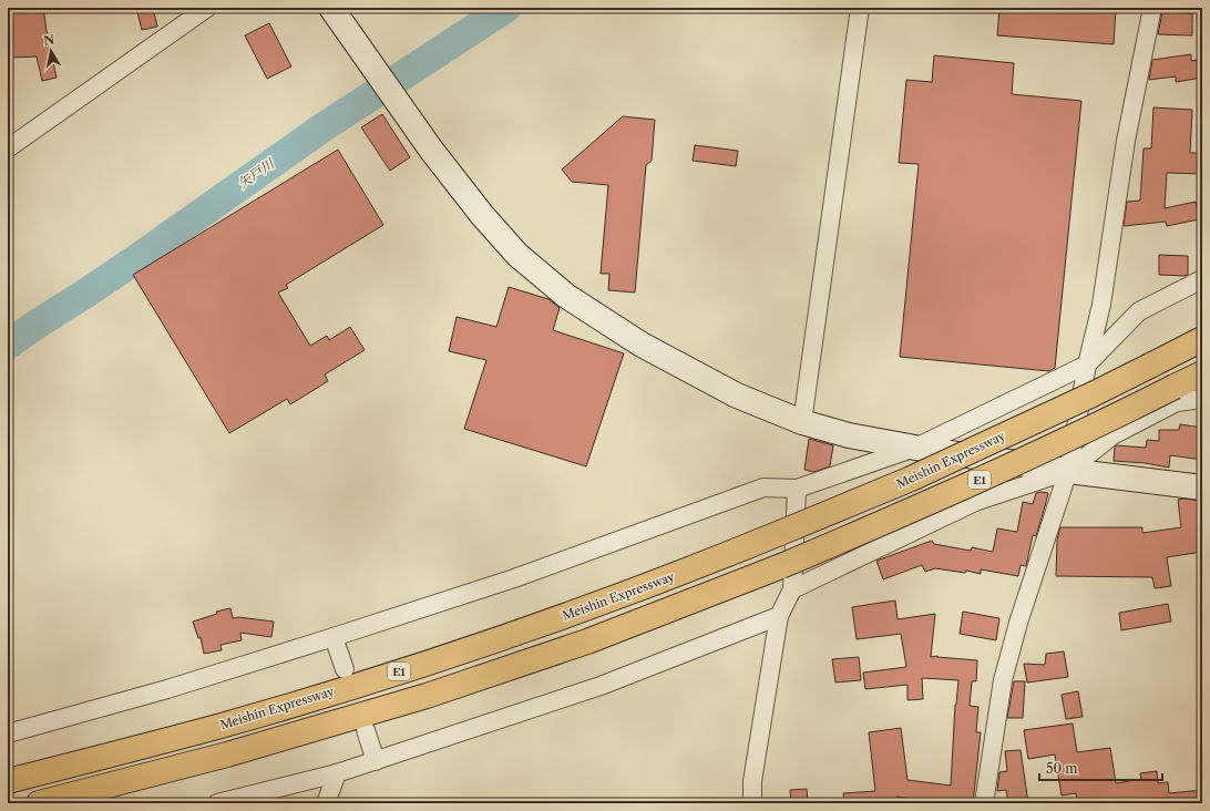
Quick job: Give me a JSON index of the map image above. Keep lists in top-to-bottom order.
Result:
{
  "streets": {
    "highway": ["Meishin Expressway", "E1"]
  },
  "water": ["矢戸川"],
  "scale_bar": "50 m",
  "north": "top"
}
